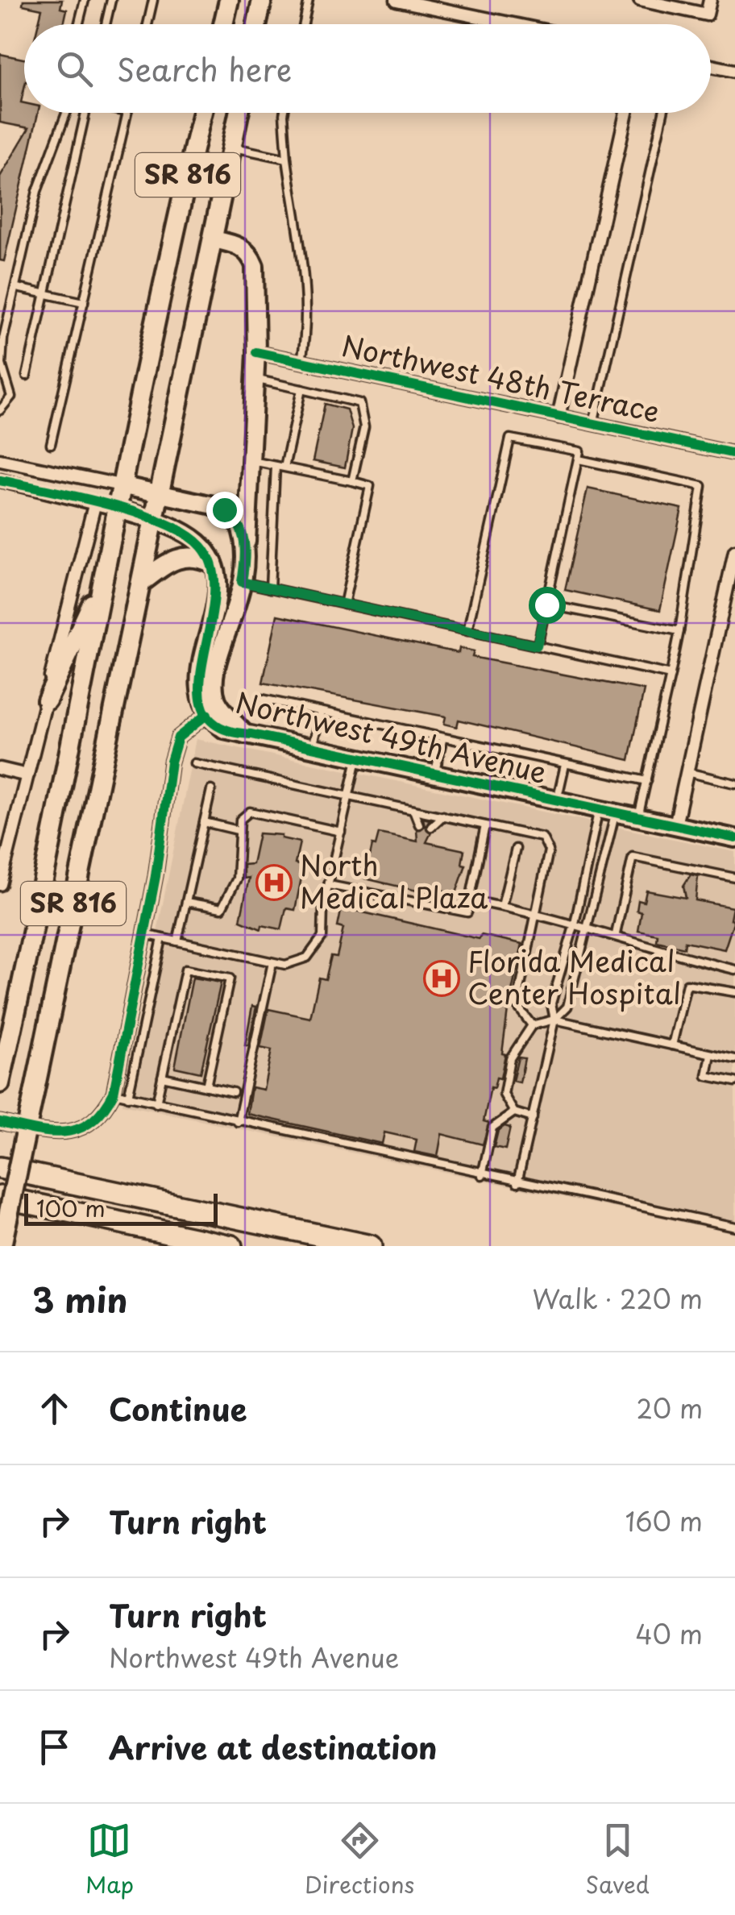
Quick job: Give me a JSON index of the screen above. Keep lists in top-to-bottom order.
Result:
{
  "streets": {
    "main road": ["SR 816"],
    "street": ["Northwest 48th Terrace", "Northwest 49th Avenue"]
  },
  "crossings": [
    ["SR 816", "Northwest 49th Avenue"]
  ],
  "places": {
    "hospital": ["North Medical Plaza", "Florida Medical Center Hospital"]
  },
  "scale_bar": "100 m",
  "page": {
    "search": "Search here",
    "scale": "100 m",
    "heading": ["3 min", "Walk · 220 m"],
    "list": [
      ["Continue", "20 m"],
      ["Turn right", "160 m"],
      ["Turn right", "Northwest 49th Avenue", "40 m"],
      "Arrive at destination"
    ],
    "nav": ["Map", "Directions", "Saved"]
  }
}
